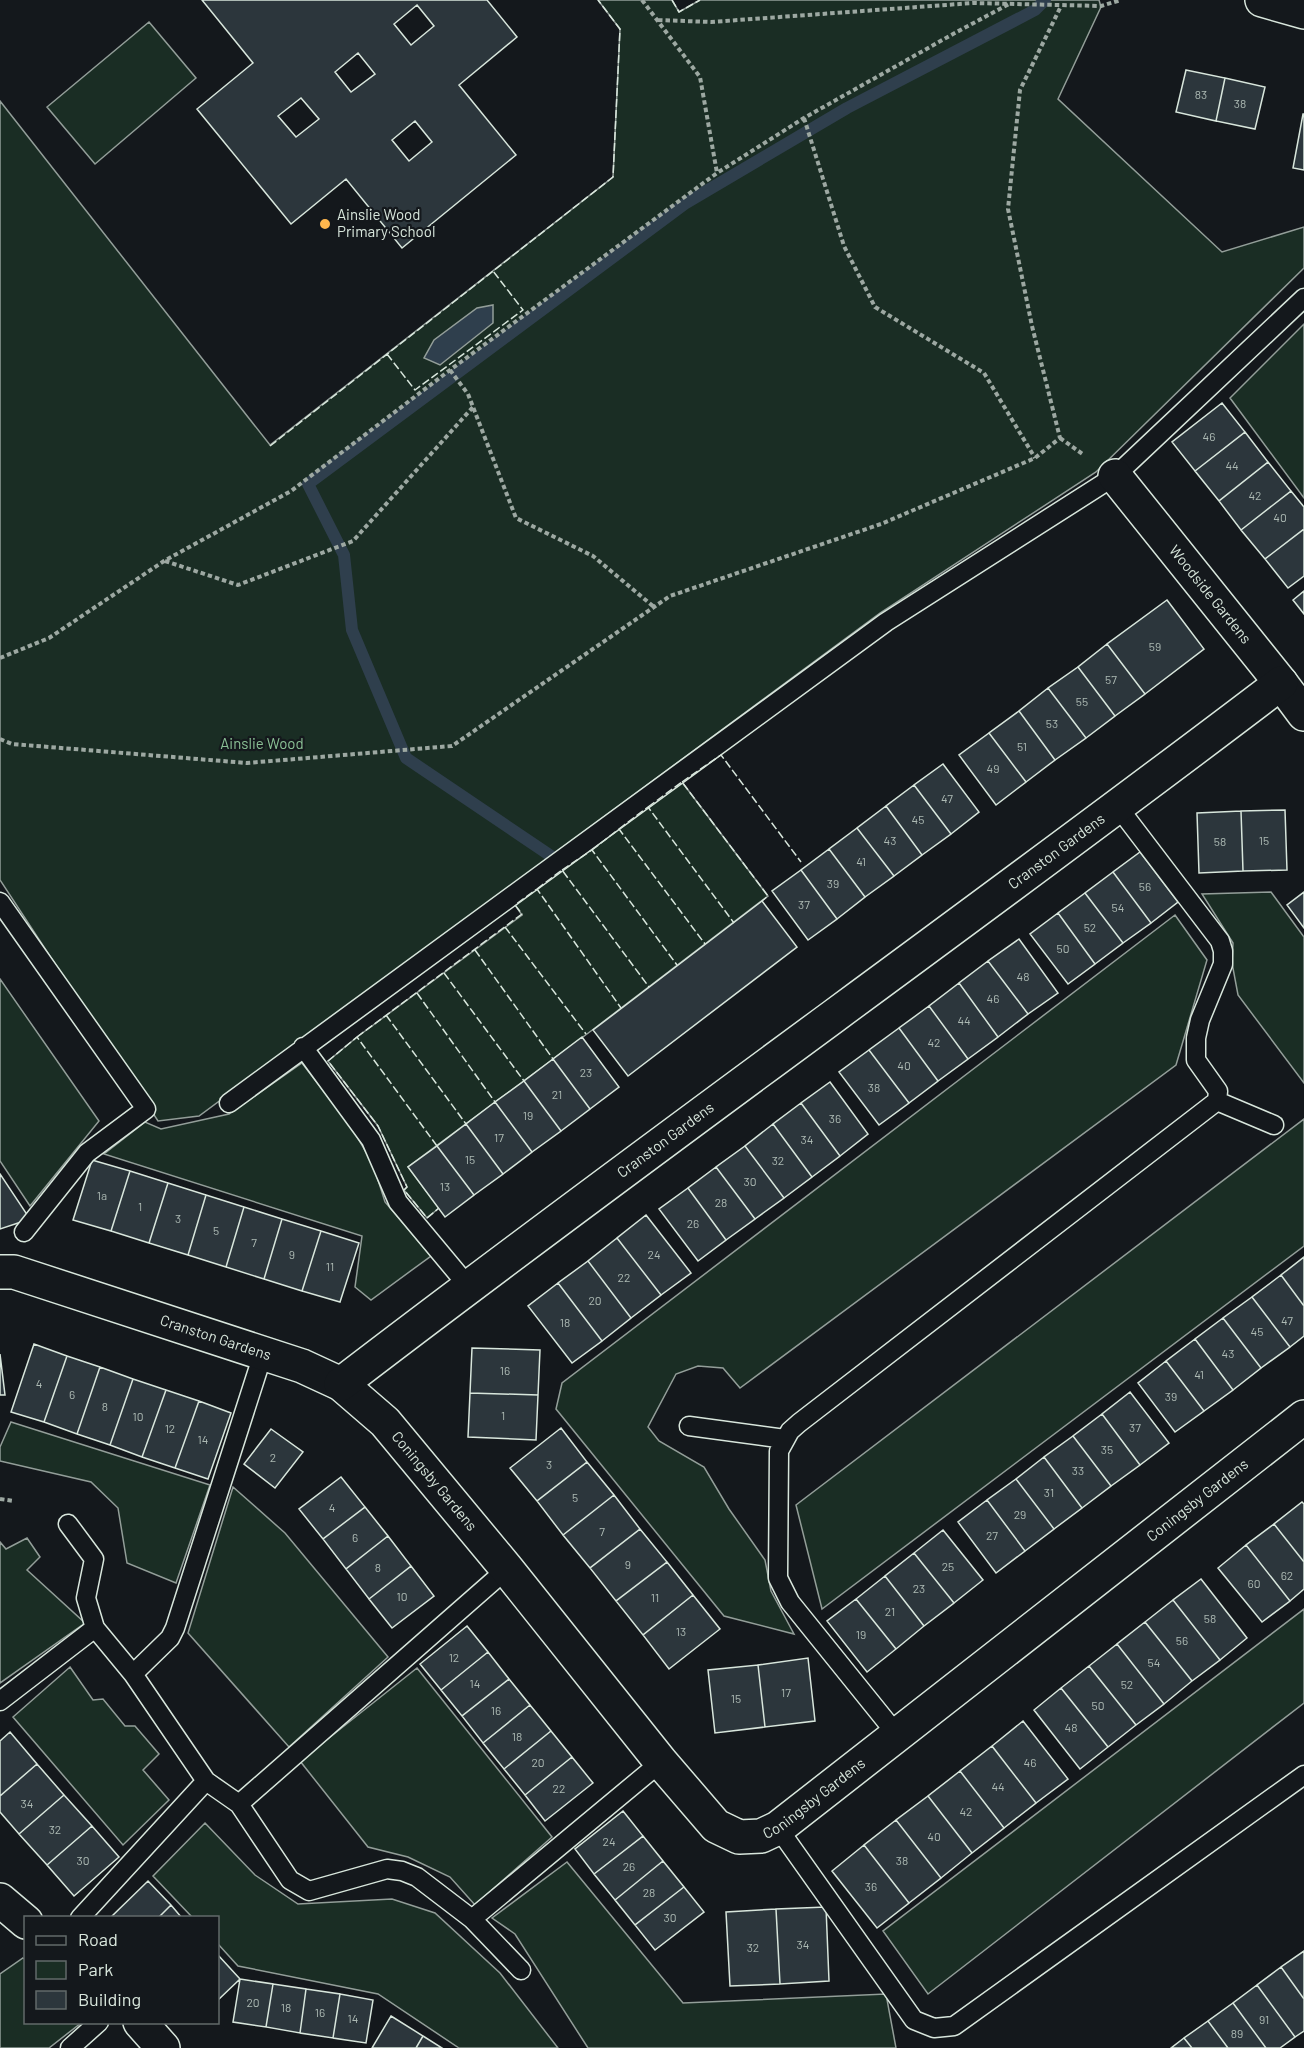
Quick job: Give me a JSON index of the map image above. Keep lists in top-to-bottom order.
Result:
{
  "streets": {
    "street": ["Woodside Gardens", "Cranston Gardens", "Coningsby Gardens"]
  },
  "crossings": [
    ["Woodside Gardens", "Cranston Gardens"],
    ["Cranston Gardens", "Coningsby Gardens"]
  ],
  "parks": ["Ainslie Wood"],
  "places": ["Ainslie Wood Primary School"],
  "house_numbers": [
    "83",
    "38",
    "46",
    "44",
    "42",
    "40",
    "59",
    "57",
    "55",
    "53",
    "51",
    "49",
    "47",
    "45",
    "43",
    "15",
    "58",
    "41",
    "39",
    "56",
    "37",
    "54",
    "52",
    "50",
    "48",
    "46",
    "44",
    "42",
    "40",
    "23",
    "38",
    "21",
    "19",
    "36",
    "17",
    "34",
    "15",
    "32",
    "30",
    "13",
    "1a",
    "28",
    "1",
    "3",
    "26",
    "5",
    "7",
    "9",
    "24",
    "11",
    "22",
    "20",
    "47",
    "18",
    "45",
    "43",
    "16",
    "41",
    "4",
    "6",
    "39",
    "8",
    "1",
    "10",
    "37",
    "12",
    "14",
    "35",
    "2",
    "3",
    "33",
    "31",
    "5",
    "4",
    "29",
    "7",
    "27",
    "6",
    "9",
    "25",
    "8",
    "62",
    "60",
    "23",
    "10",
    "11",
    "21",
    "58",
    "13",
    "19",
    "56",
    "12",
    "54",
    "14",
    "52",
    "17",
    "15",
    "50",
    "16",
    "48",
    "18",
    "20",
    "46",
    "44",
    "22",
    "34",
    "42",
    "32",
    "40",
    "24",
    "30",
    "38",
    "26",
    "36",
    "28",
    "30",
    "34",
    "32",
    "20",
    "18",
    "16",
    "14",
    "91",
    "89"
  ],
  "legend": ["Road", "Park", "Building"]
}
